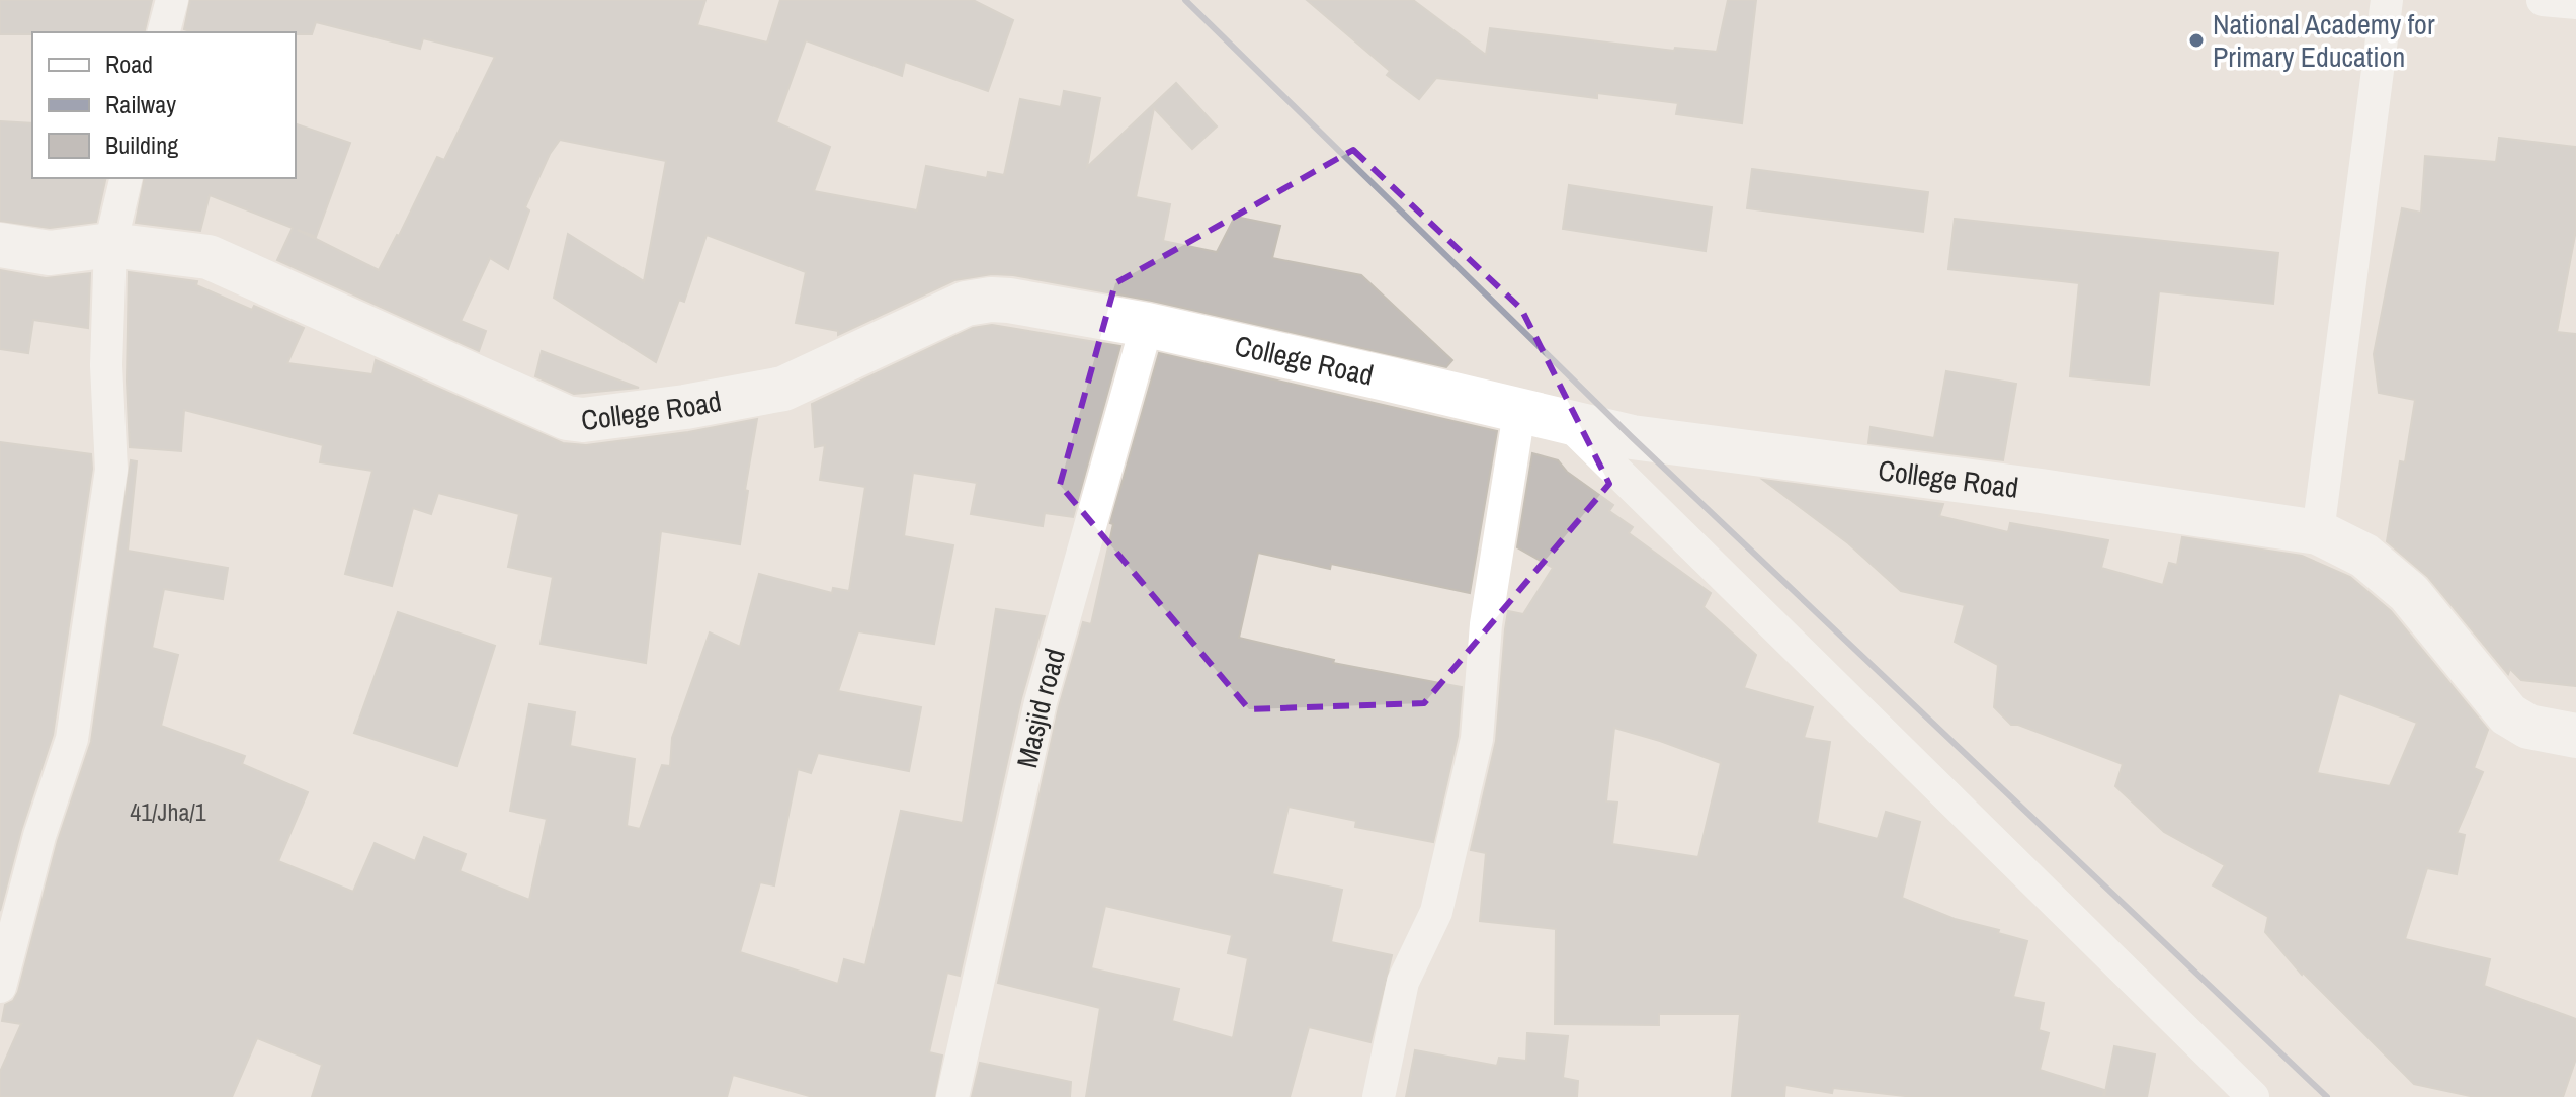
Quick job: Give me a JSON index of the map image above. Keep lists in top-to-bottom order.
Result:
{
  "streets": {
    "street": ["College Road", "Masjid road"]
  },
  "crossings": [
    ["College Road", "Masjid road"]
  ],
  "places": ["National Academy for Primary Education"],
  "house_numbers": ["41/Jha/1"],
  "legend": ["Road", "Railway", "Building"]
}
